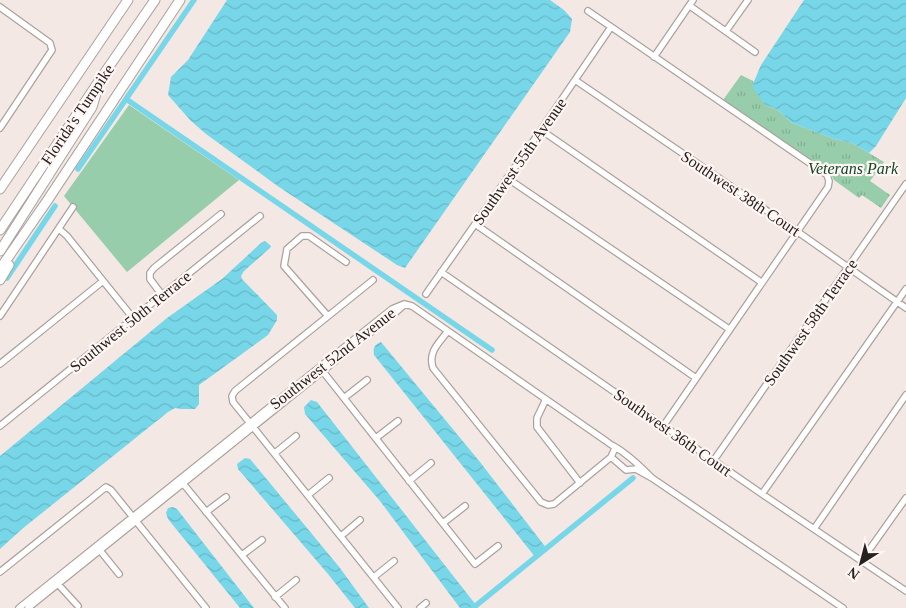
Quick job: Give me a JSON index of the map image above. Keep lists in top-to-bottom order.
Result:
{
  "streets": {
    "highway": ["Florida's Turnpike"],
    "street": [
      "Southwest 55th Avenue",
      "Southwest 38th Court",
      "Southwest 50th Terrace",
      "Southwest 58th Terrace",
      "Southwest 52nd Avenue",
      "Southwest 36th Court"
    ]
  },
  "crossings": [
    ["Southwest 55th Avenue", "Southwest 38th Court"],
    ["Southwest 55th Avenue", "Southwest 36th Court"],
    ["Southwest 38th Court", "Southwest 58th Terrace"],
    ["Southwest 58th Terrace", "Southwest 36th Court"]
  ],
  "parks": ["Veterans Park"],
  "north": "bottom left"
}
